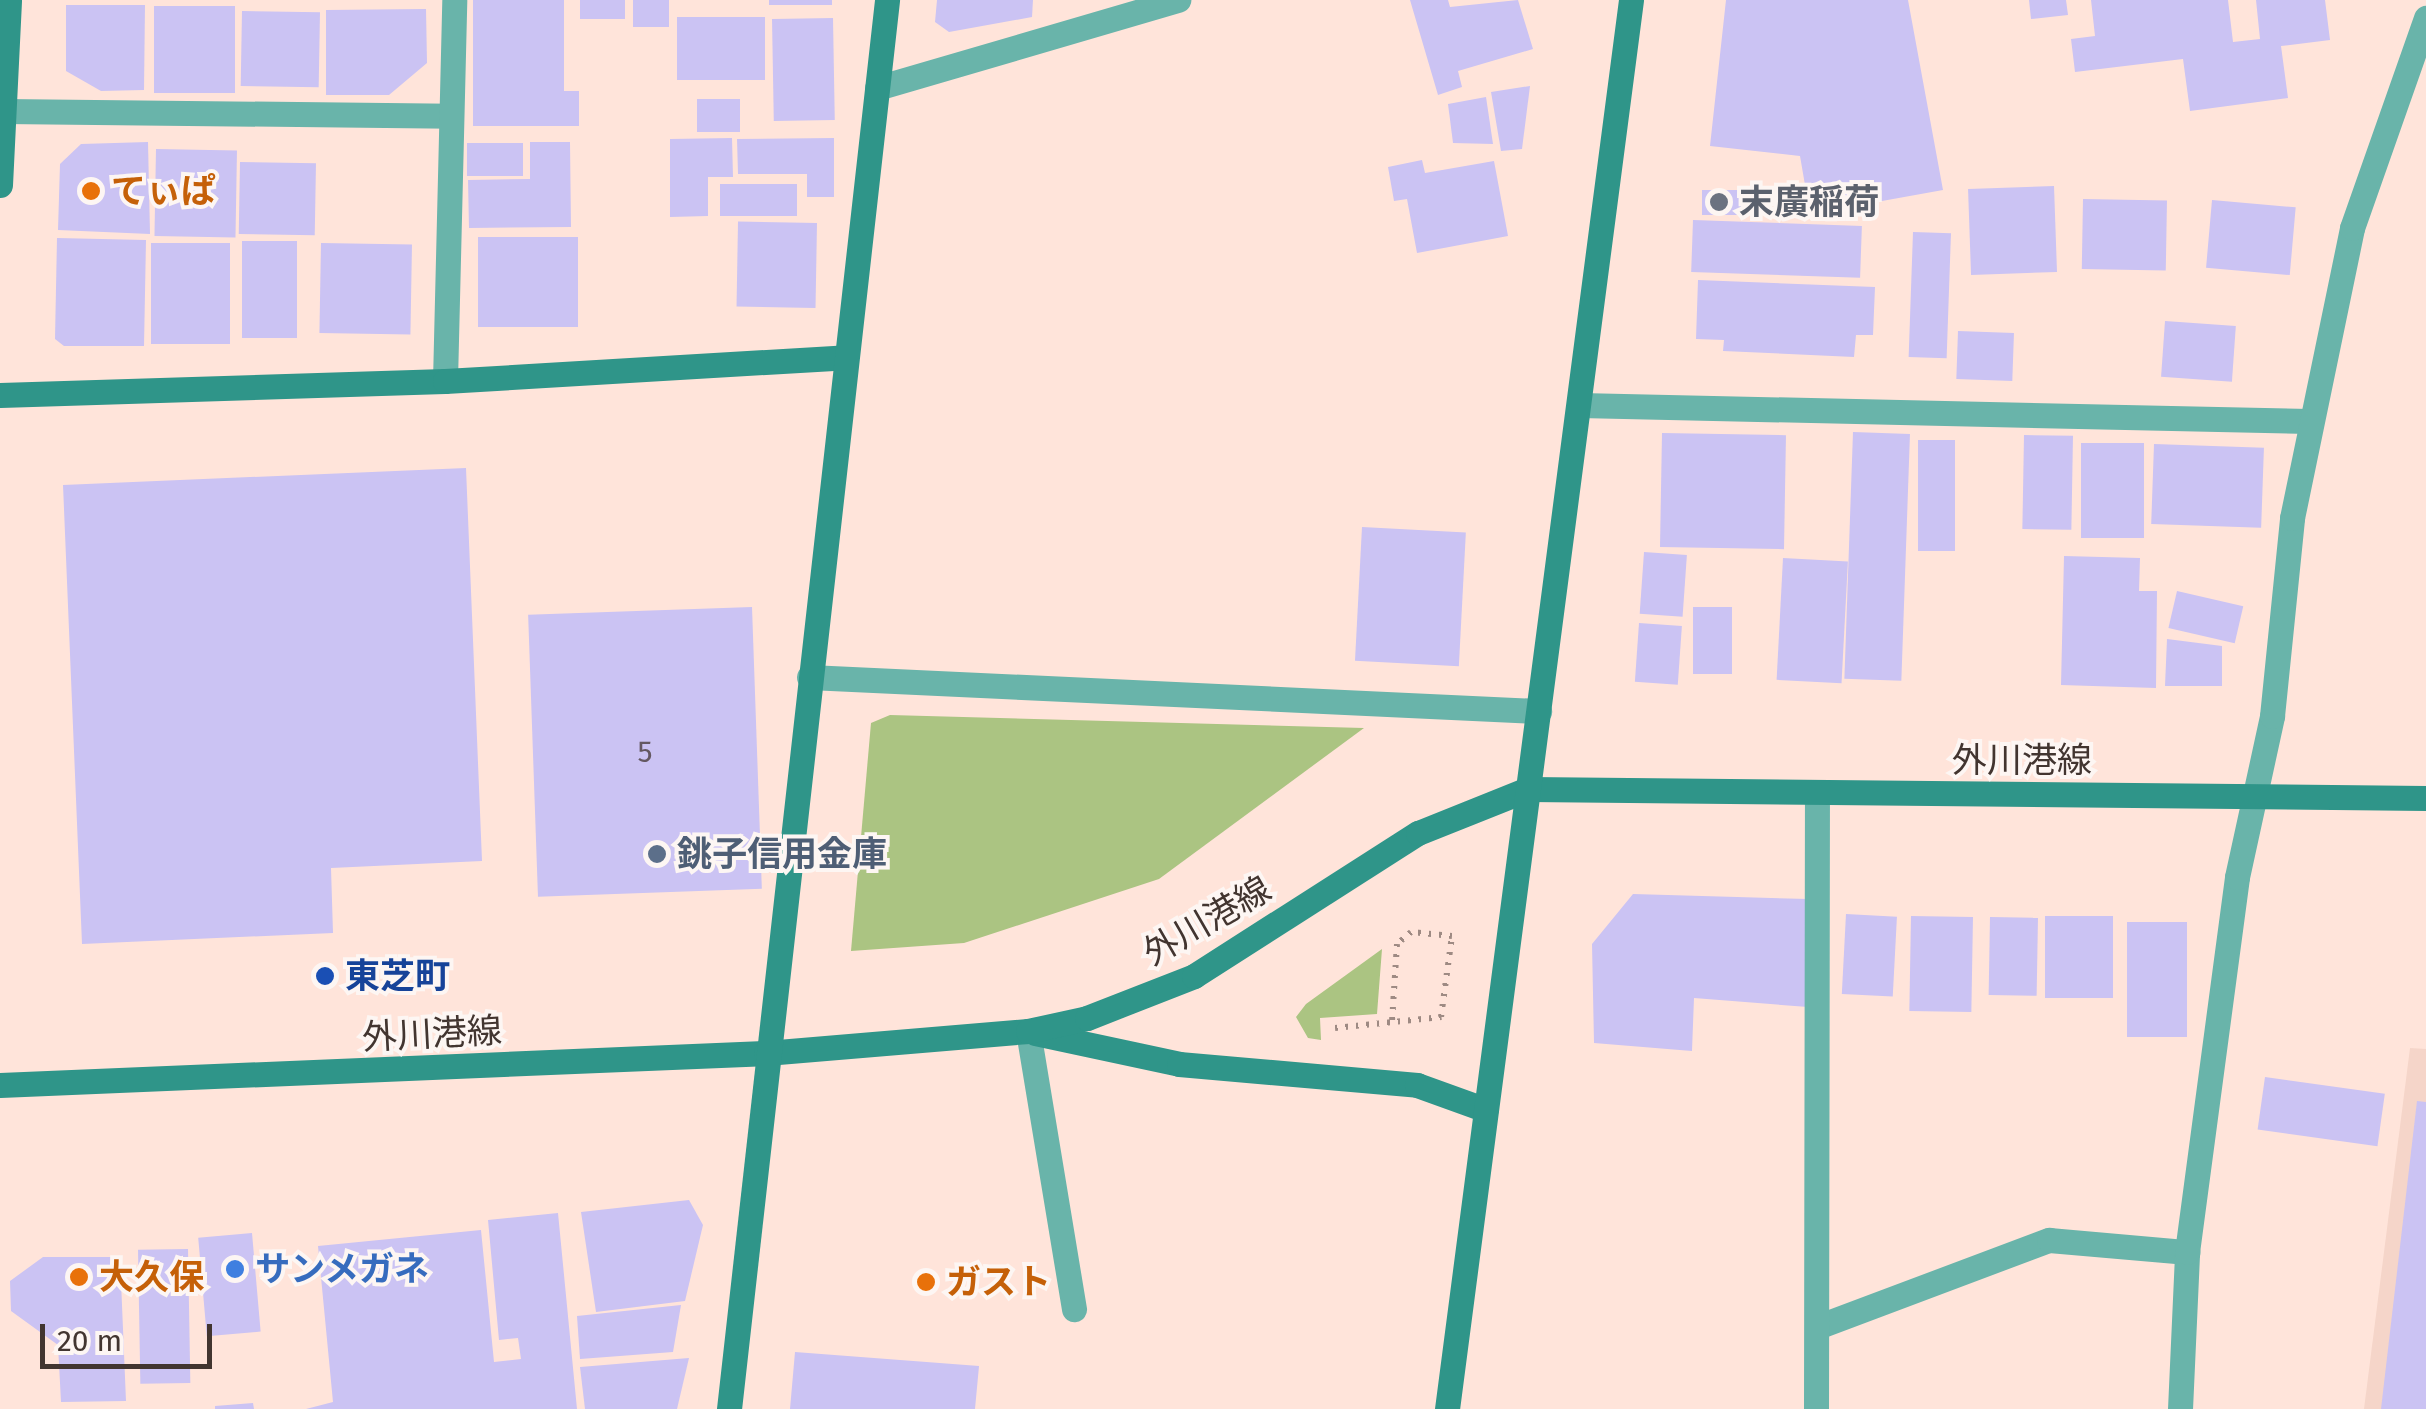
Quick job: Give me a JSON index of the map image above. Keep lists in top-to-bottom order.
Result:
{
  "streets": {
    "street": ["外川港線"]
  },
  "places": [
    "てぃぱ",
    "末廣稲荷",
    "銚子信用金庫",
    "東芝町",
    "サンメガネ",
    "大久保",
    "ガスト"
  ],
  "house_numbers": ["5"],
  "scale_bar": "20 m"
}
